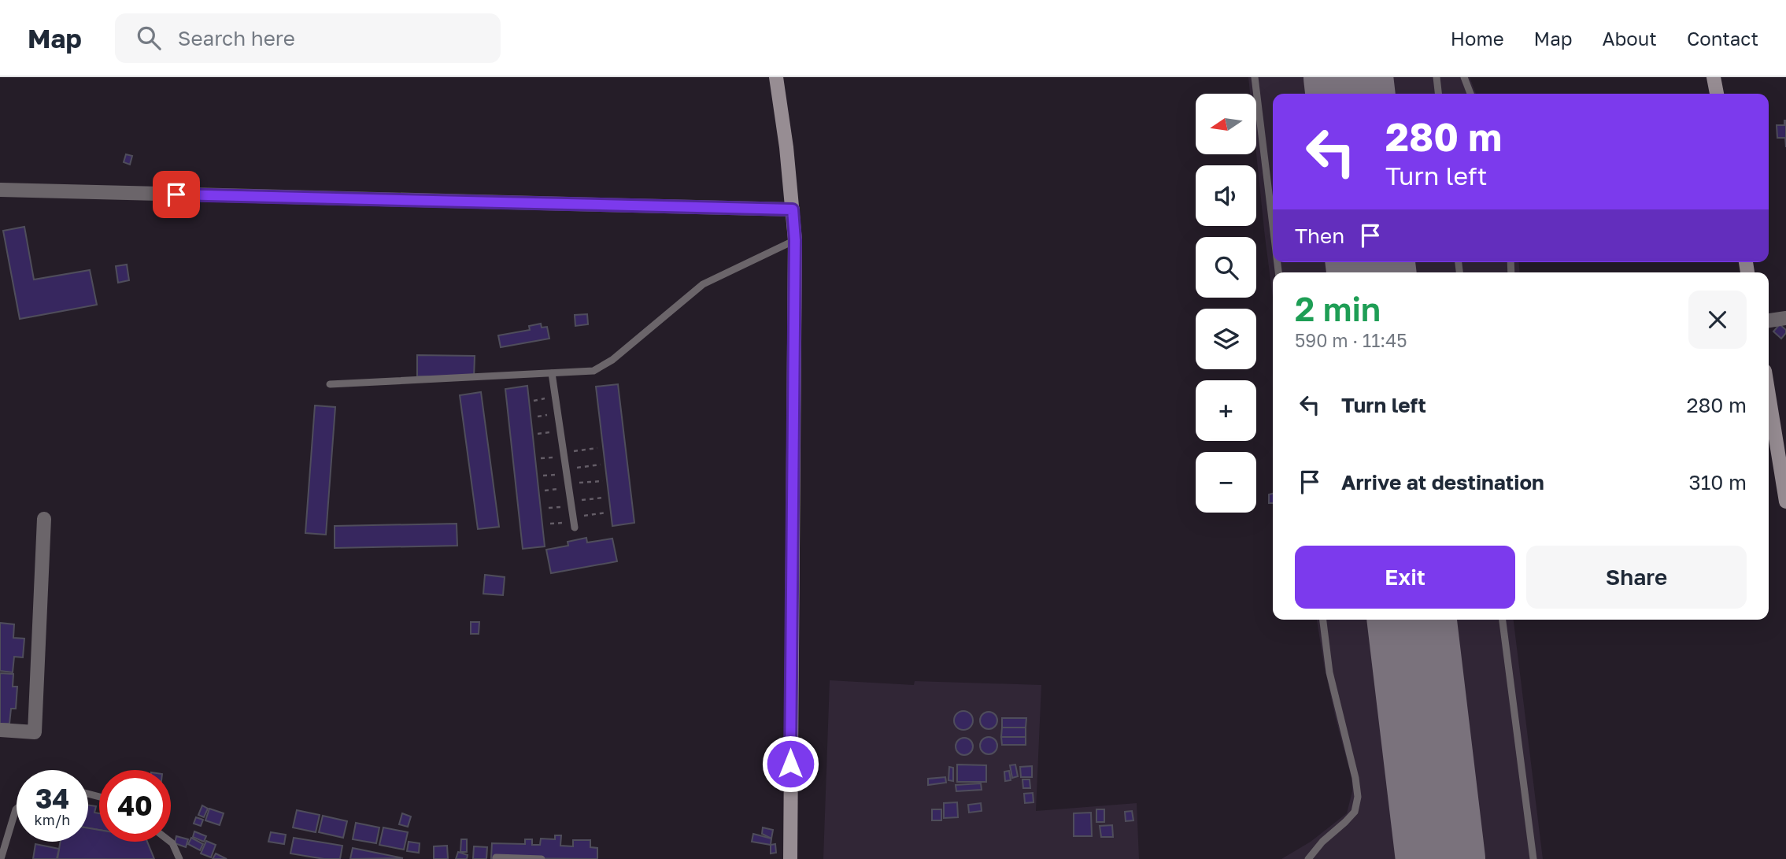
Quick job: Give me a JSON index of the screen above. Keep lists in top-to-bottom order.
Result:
{
  "north": "left",
  "page": {
    "header": "Map",
    "search": "Search here",
    "nav": [
      "Home",
      "Map",
      "About",
      "Contact"
    ],
    "map_buttons": ["+", "−"],
    "turn": ["280 m", "Turn left"],
    "then": "Then",
    "heading": ["2 min", "590 m · 11:45"],
    "list": [
      {
        "name": "Turn left",
        "value": "280 m"
      },
      {
        "name": "Arrive at destination",
        "value": "310 m"
      }
    ],
    "buttons": ["Exit", "Share"],
    "speed": "34 km/h",
    "limit": "40"
  }
}
